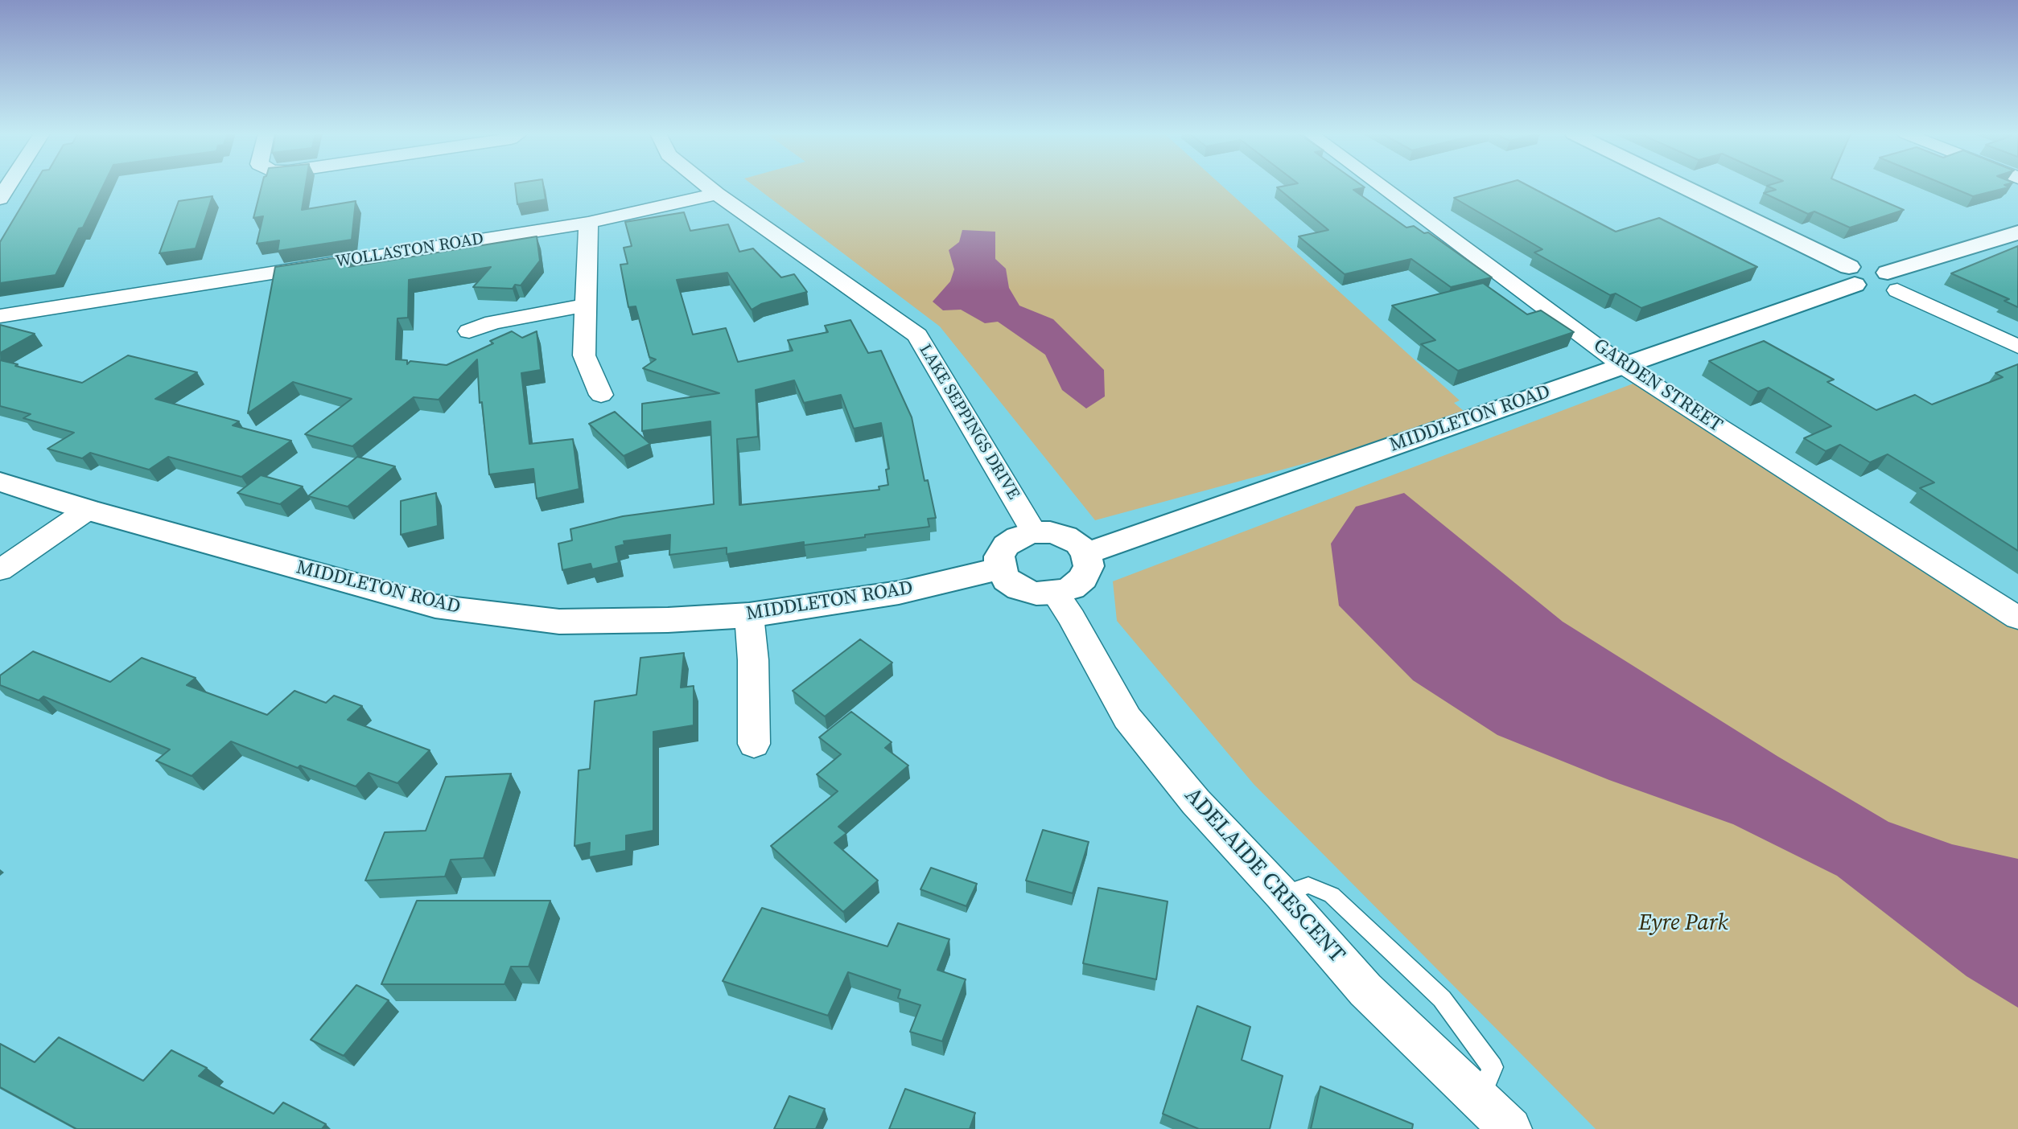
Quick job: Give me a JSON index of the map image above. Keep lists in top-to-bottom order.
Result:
{
  "streets": {
    "main road": ["MIDDLETON ROAD"],
    "street": [
      "WOLLASTON ROAD",
      "GARDEN STREET",
      "LAKE SEPPINGS DRIVE",
      "ADELAIDE CRESCENT"
    ]
  },
  "crossings": [
    ["WOLLASTON ROAD", "LAKE SEPPINGS DRIVE"],
    ["GARDEN STREET", "MIDDLETON ROAD"],
    ["MIDDLETON ROAD", "LAKE SEPPINGS DRIVE"],
    ["MIDDLETON ROAD", "ADELAIDE CRESCENT"],
    ["LAKE SEPPINGS DRIVE", "ADELAIDE CRESCENT"]
  ],
  "parks": ["Eyre Park"]
}
